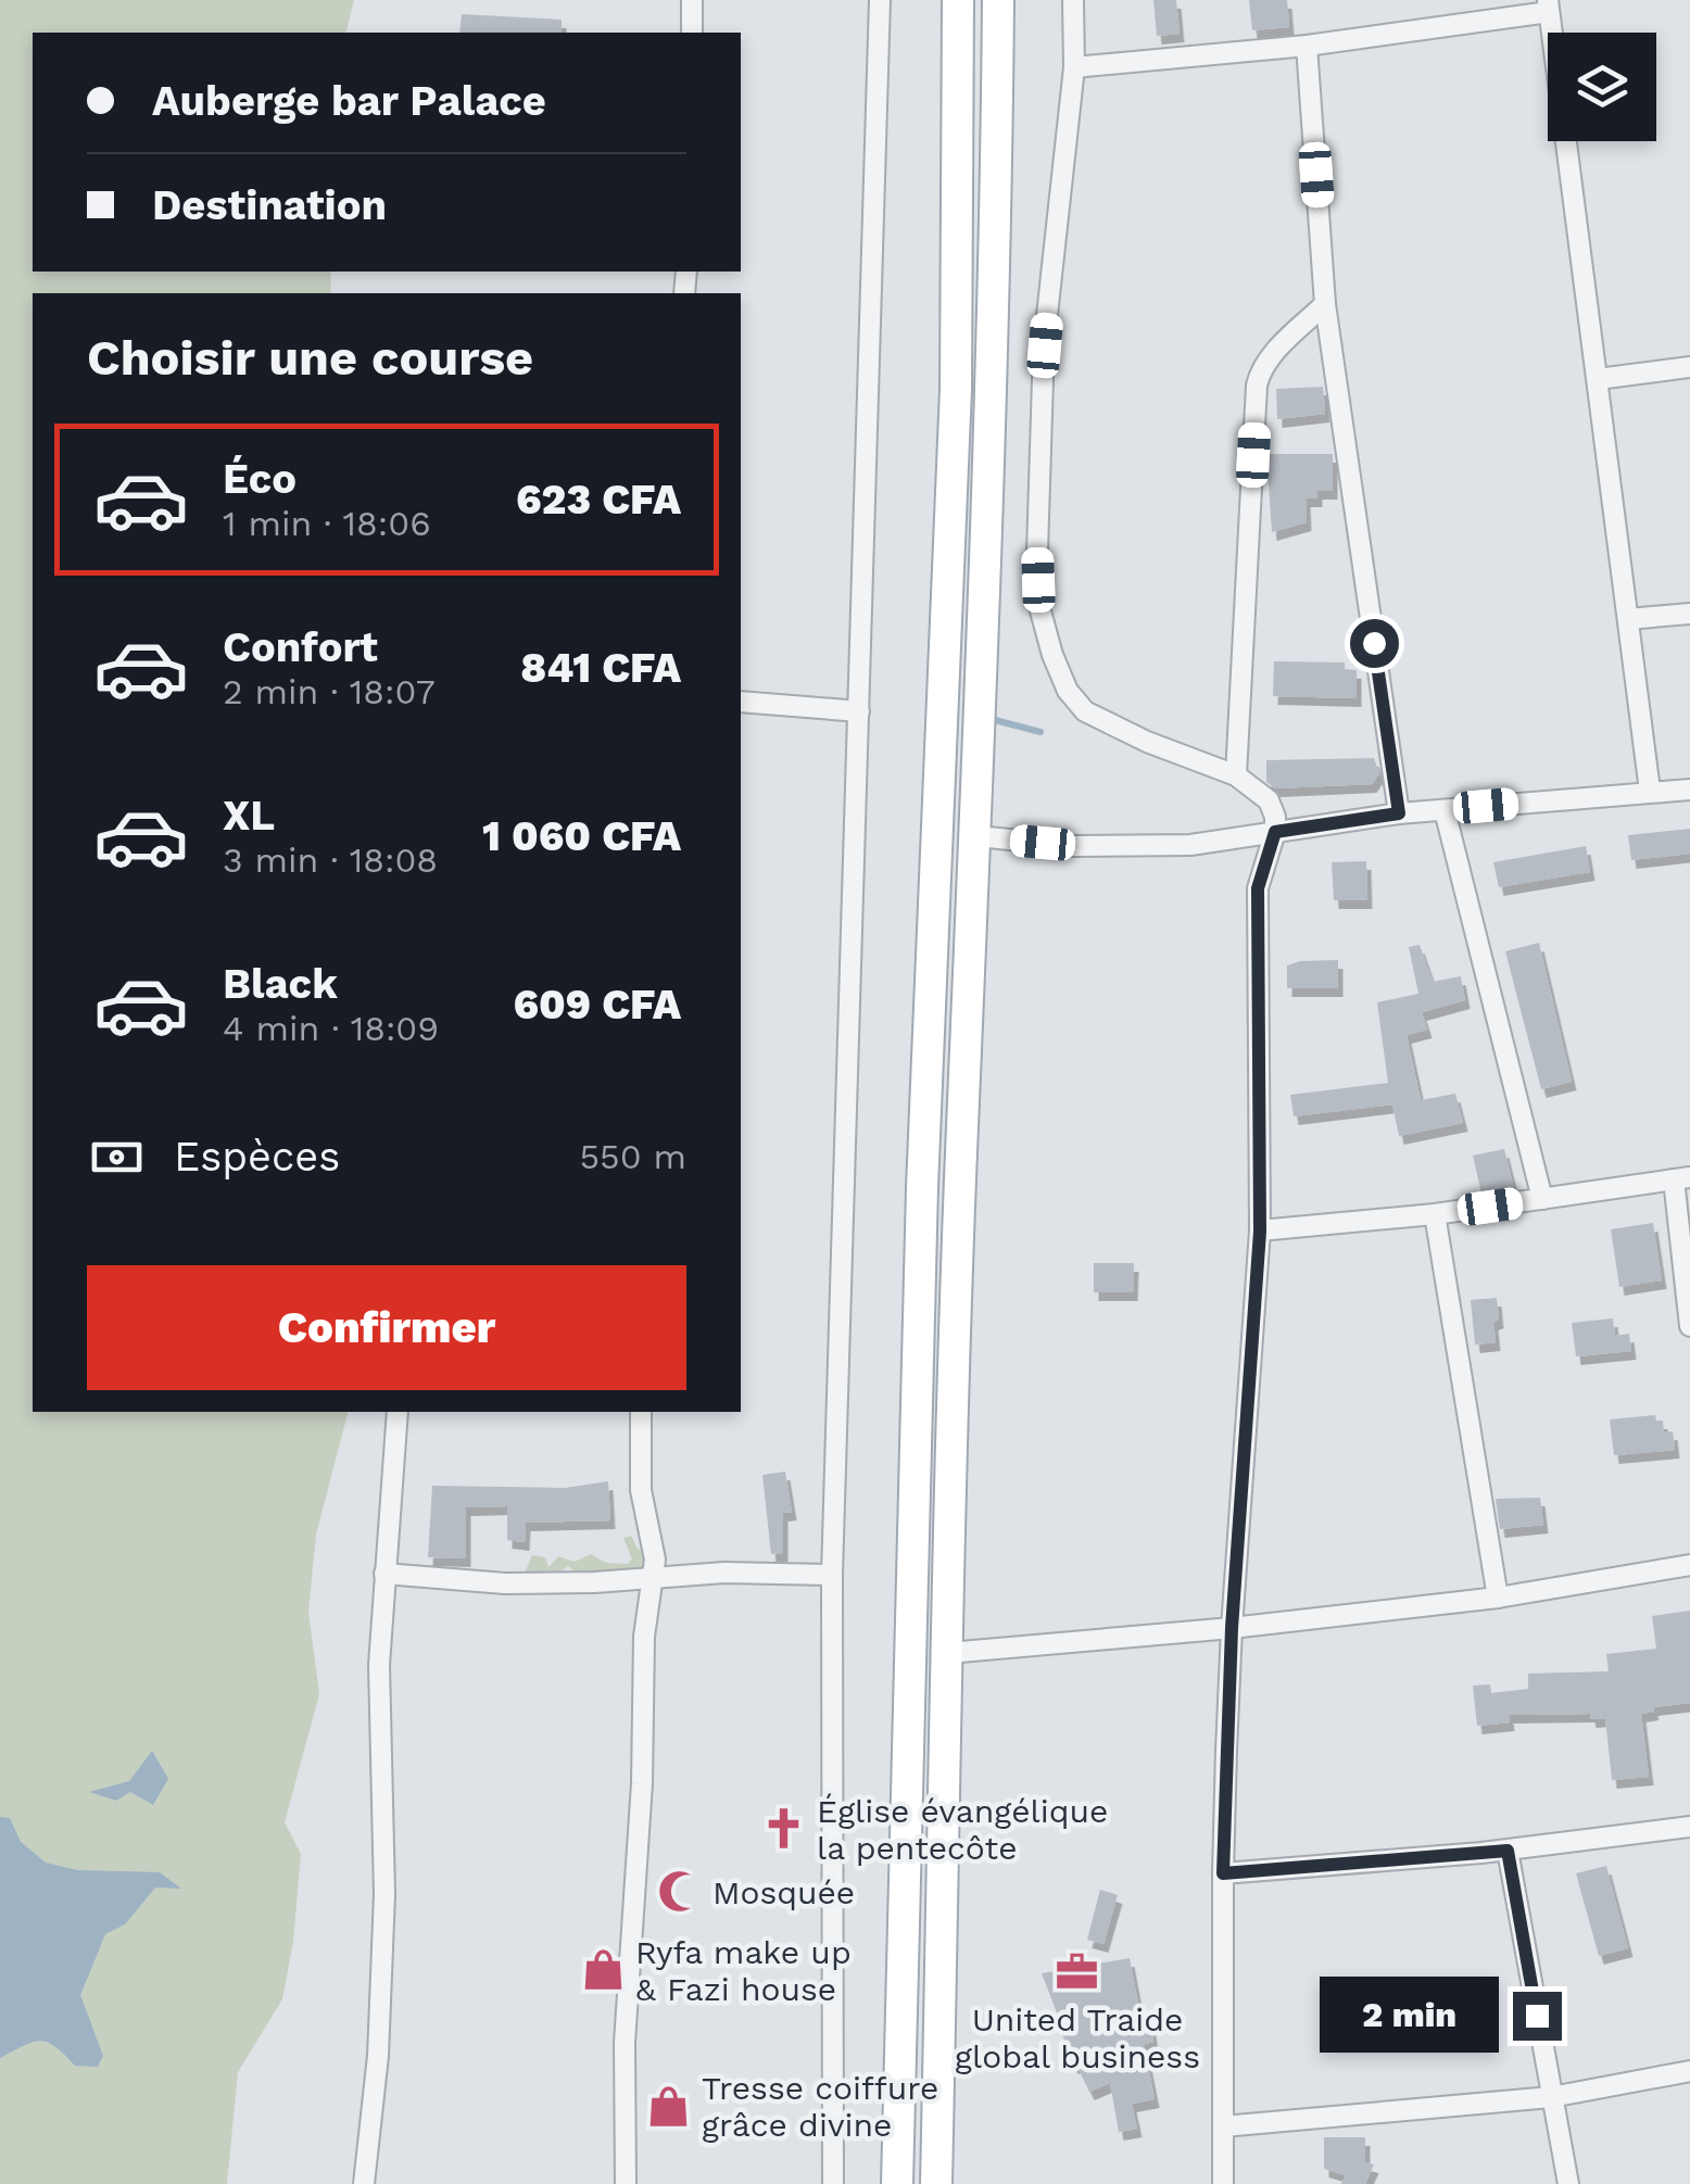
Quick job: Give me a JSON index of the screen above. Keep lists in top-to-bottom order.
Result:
{
  "places": {
    "church": ["Église évangélique la pentecôte"],
    "mosque": ["Mosquée"],
    "shop": ["Ryfa make up & Fazi house", "Tresse coiffure grâce divine"],
    "office": ["United Traide global business"]
  },
  "page": {
    "banner": ["Auberge bar Palace", "Destination"],
    "heading": "Choisir une course",
    "list": [
      {
        "name": "Éco",
        "note": "1 min · 18:06",
        "value": "623 CFA"
      },
      {
        "name": "Confort",
        "note": "2 min · 18:07",
        "value": "841 CFA"
      },
      {
        "name": "XL",
        "note": "3 min · 18:08",
        "value": "1 060 CFA"
      },
      {
        "name": "Black",
        "note": "4 min · 18:09",
        "value": "609 CFA"
      }
    ],
    "pay": ["Espèces", "550 m"],
    "buttons": "Confirmer",
    "bubble": "2 min"
  }
}
